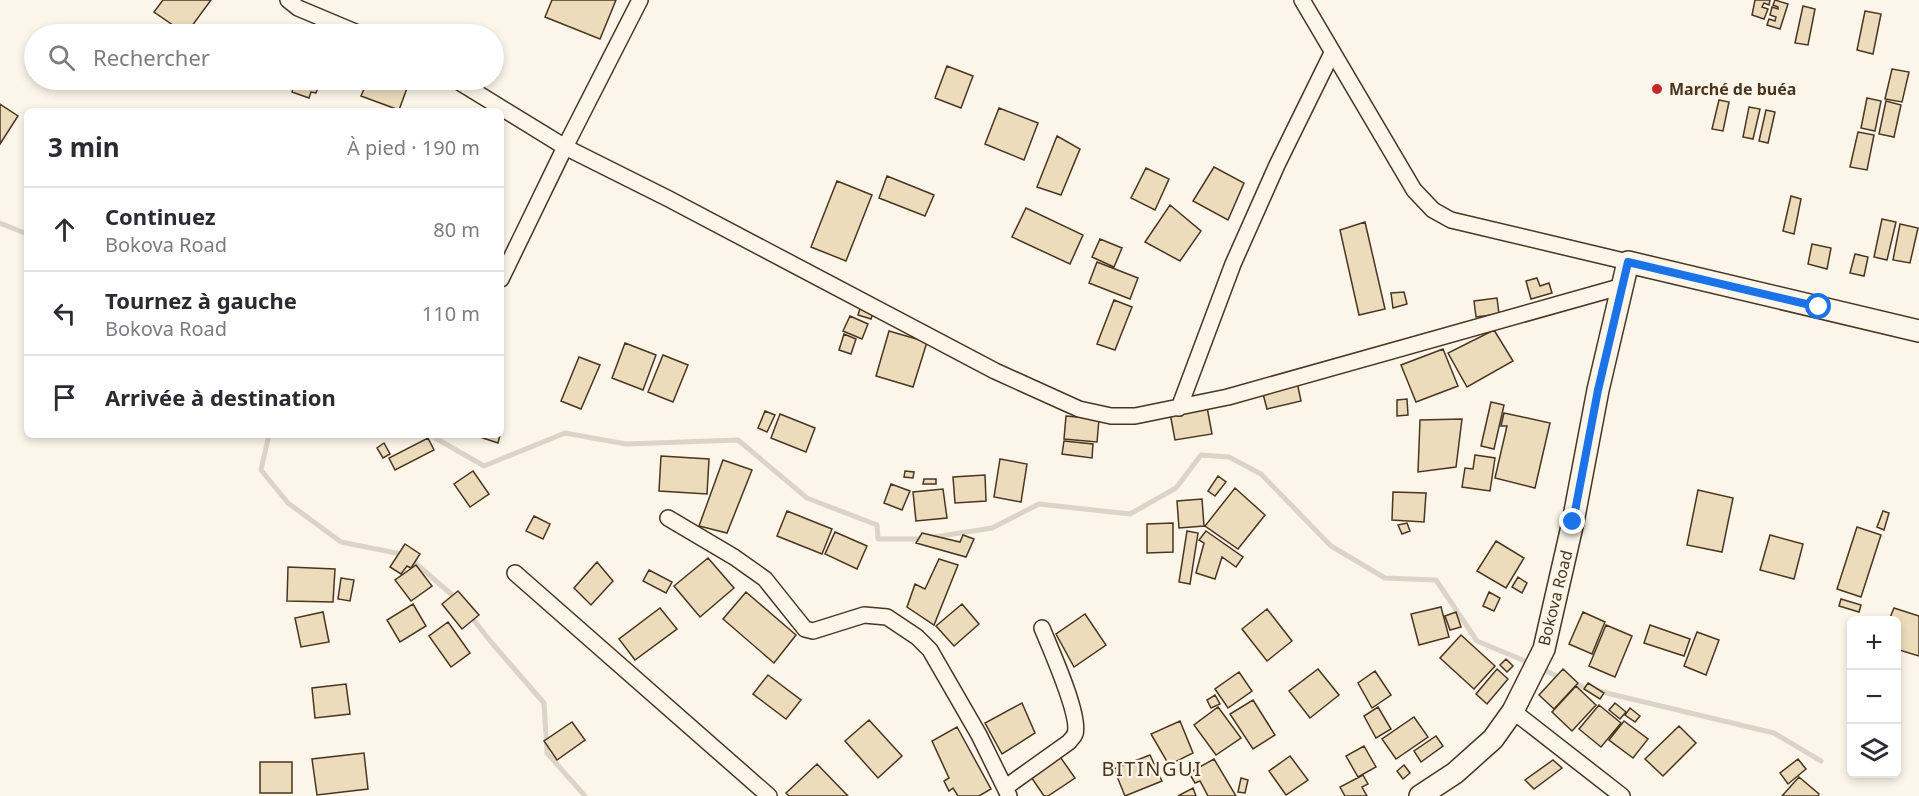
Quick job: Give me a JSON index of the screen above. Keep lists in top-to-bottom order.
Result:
{
  "streets": {
    "street": ["Bokova Road"]
  },
  "districts": ["BITINGUI"],
  "places": ["Marché de buéa"],
  "page": {
    "search": "Rechercher",
    "heading": ["3 min", "À pied · 190 m"],
    "list": [
      ["Continuez", "Bokova Road", "80 m"],
      ["Tournez à gauche", "Bokova Road", "110 m"],
      "Arrivée à destination"
    ],
    "map_buttons": ["+", "−"]
  }
}
